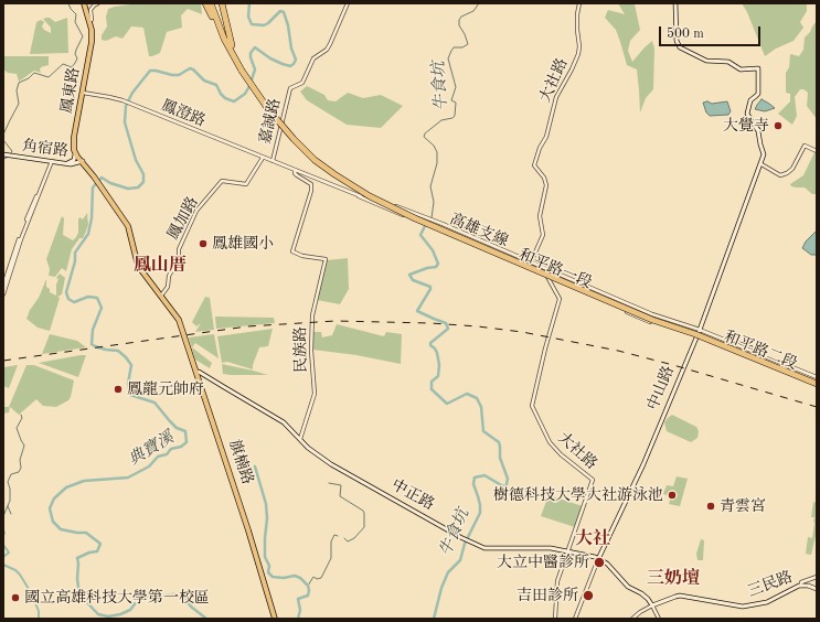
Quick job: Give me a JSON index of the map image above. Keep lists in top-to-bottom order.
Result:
{
  "streets": {
    "highway": ["高雄支線"],
    "main road": [
      "鳳東路",
      "角宿路",
      "中山路",
      "旗楠路",
      "中正路",
      "三民路"
    ],
    "street": [
      "大社路",
      "鳳澄路",
      "嘉誠路",
      "鳳加路",
      "和平路一段",
      "民族路",
      "和平路二段"
    ]
  },
  "crossings": [
    ["大社路", "和平路一段"],
    ["大社路", "中正路"],
    ["鳳東路", "鳳澄路"],
    ["鳳東路", "角宿路"],
    ["鳳東路", "旗楠路"],
    ["鳳澄路", "嘉誠路"],
    ["鳳澄路", "鳳加路"],
    ["鳳澄路", "和平路一段"],
    ["嘉誠路", "和平路一段"],
    ["鳳加路", "旗楠路"],
    ["高雄支線", "和平路二段"],
    ["和平路一段", "民族路"],
    ["和平路一段", "和平路二段"],
    ["和平路一段", "中山路"],
    ["民族路", "中正路"],
    ["和平路二段", "中山路"],
    ["中山路", "中正路"],
    ["旗楠路", "中正路"],
    ["中正路", "三民路"]
  ],
  "districts": ["鳳山厝", "大社", "三奶壇"],
  "water": ["牛食坑", "典寶溪"],
  "places": [
    "大覺寺",
    "鳳雄國小",
    "鳳龍元帥府",
    "樹德科技大學大社游泳池",
    "青雲宮",
    "大立中醫診所",
    "吉田診所",
    "國立高雄科技大學第一校區"
  ],
  "scale_bar": "500 m"
}
